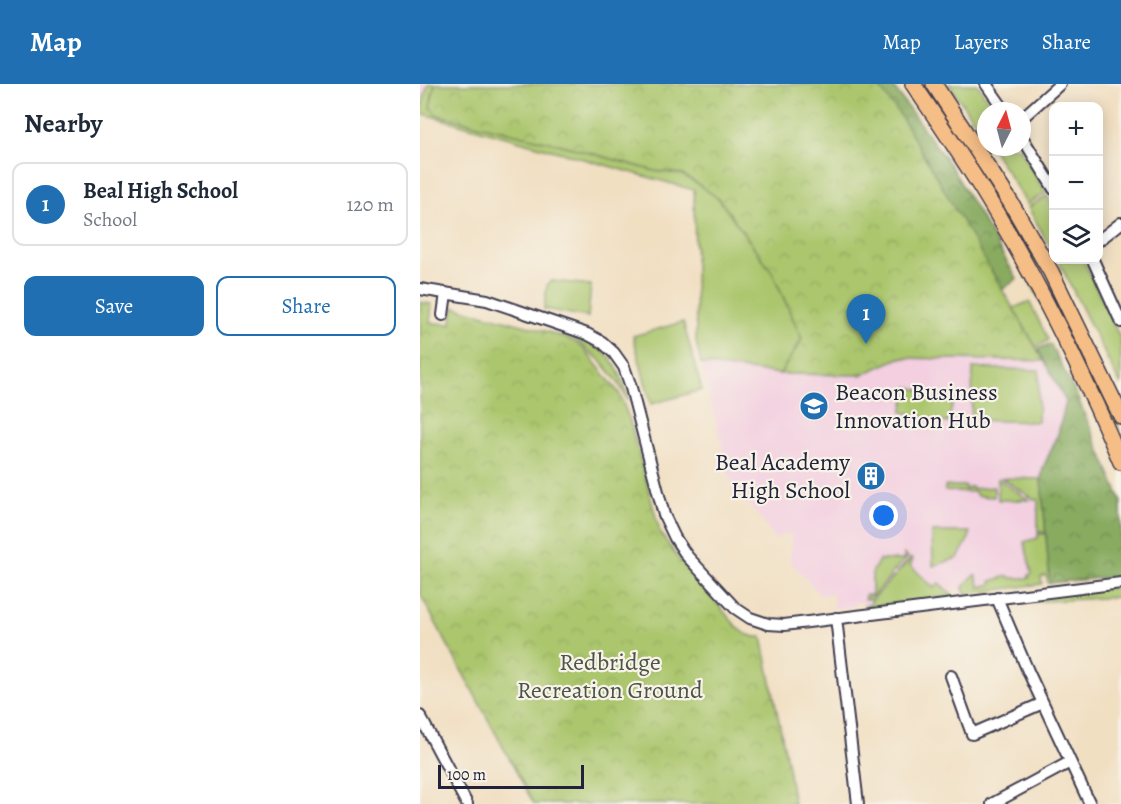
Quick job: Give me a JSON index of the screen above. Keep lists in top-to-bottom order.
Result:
{
  "parks": ["Redbridge Recreation Ground"],
  "places": {
    "school or university": ["Beacon Business Innovation Hub"],
    "building": ["Beal Academy High School"]
  },
  "scale_bar": "100 m",
  "north": "top",
  "page": {
    "header": "Map",
    "nav": ["Map", "Layers", "Share"],
    "heading": "Nearby",
    "map_buttons": ["+", "−"],
    "list": [
      {
        "mark": "1",
        "name": "Beal High School",
        "note": "School",
        "value": "120 m"
      }
    ],
    "buttons": ["Save", "Share"],
    "pins": "1",
    "scale": "100 m"
  }
}
